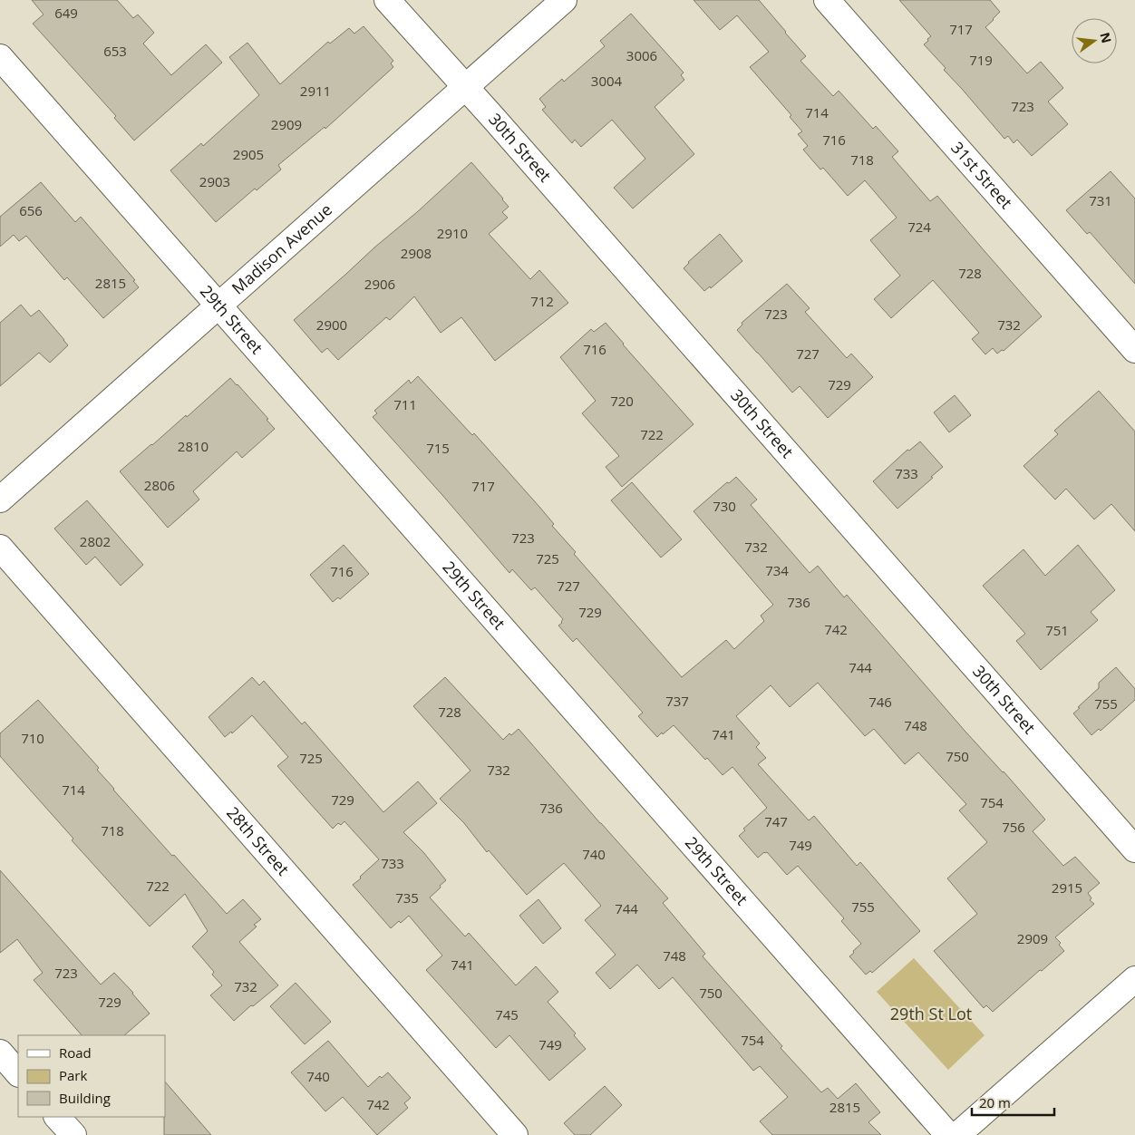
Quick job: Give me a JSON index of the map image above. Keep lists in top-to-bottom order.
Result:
{
  "streets": {
    "street": [
      "30th Street",
      "31st Street",
      "Madison Avenue",
      "29th Street",
      "28th Street"
    ]
  },
  "crossings": [
    ["30th Street", "Madison Avenue"],
    ["Madison Avenue", "29th Street"]
  ],
  "parks": ["29th St Lot"],
  "house_numbers": [
    "649",
    "717",
    "653",
    "3006",
    "719",
    "3004",
    "2911",
    "723",
    "714",
    "2909",
    "716",
    "2905",
    "718",
    "2903",
    "731",
    "656",
    "724",
    "2910",
    "2908",
    "728",
    "2815",
    "2906",
    "712",
    "723",
    "2900",
    "732",
    "716",
    "727",
    "729",
    "720",
    "711",
    "722",
    "2810",
    "715",
    "733",
    "2806",
    "717",
    "730",
    "723",
    "2802",
    "732",
    "725",
    "734",
    "716",
    "727",
    "736",
    "729",
    "742",
    "751",
    "744",
    "737",
    "746",
    "755",
    "728",
    "748",
    "741",
    "710",
    "750",
    "725",
    "732",
    "714",
    "729",
    "754",
    "736",
    "747",
    "756",
    "718",
    "749",
    "740",
    "733",
    "722",
    "2915",
    "735",
    "755",
    "744",
    "2909",
    "748",
    "741",
    "723",
    "732",
    "750",
    "729",
    "745",
    "754",
    "749",
    "740",
    "742",
    "2815"
  ],
  "legend": ["Road", "Park", "Building"],
  "scale_bar": "20 m",
  "north": "right"
}
